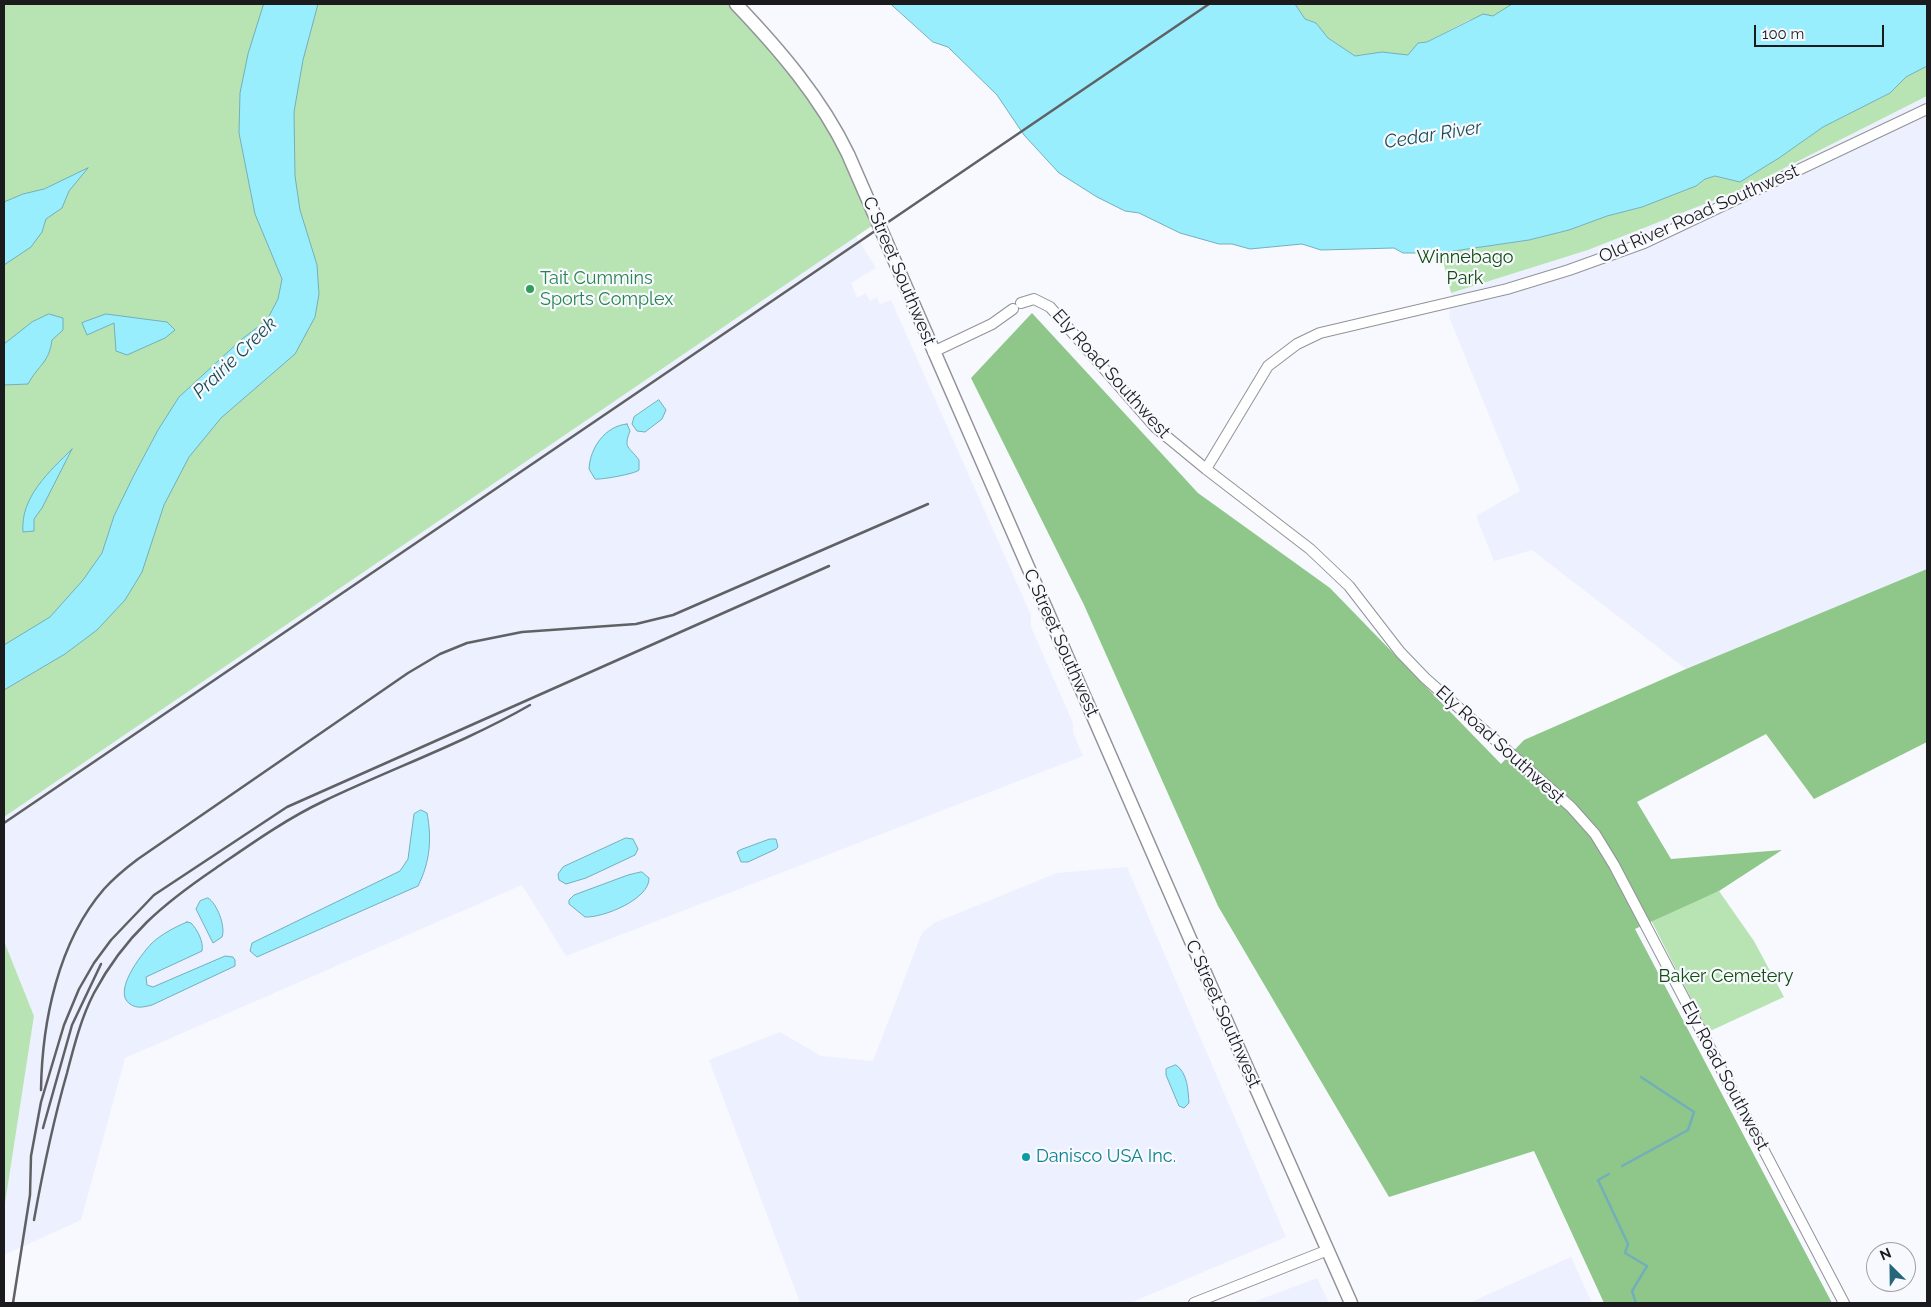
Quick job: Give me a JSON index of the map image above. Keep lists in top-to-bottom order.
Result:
{
  "streets": {
    "main road": ["C Street Southwest"],
    "street": ["Old River Road Southwest", "Ely Road Southwest"]
  },
  "crossings": [
    ["Old River Road Southwest", "Ely Road Southwest"],
    ["C Street Southwest", "Ely Road Southwest"]
  ],
  "water": ["Cedar River", "Prairie Creek"],
  "parks": ["Winnebago Park", "Baker Cemetery"],
  "places": ["Tait Cummins Sports Complex", "Danisco USA Inc."],
  "scale_bar": "100 m",
  "north": "top left"
}
